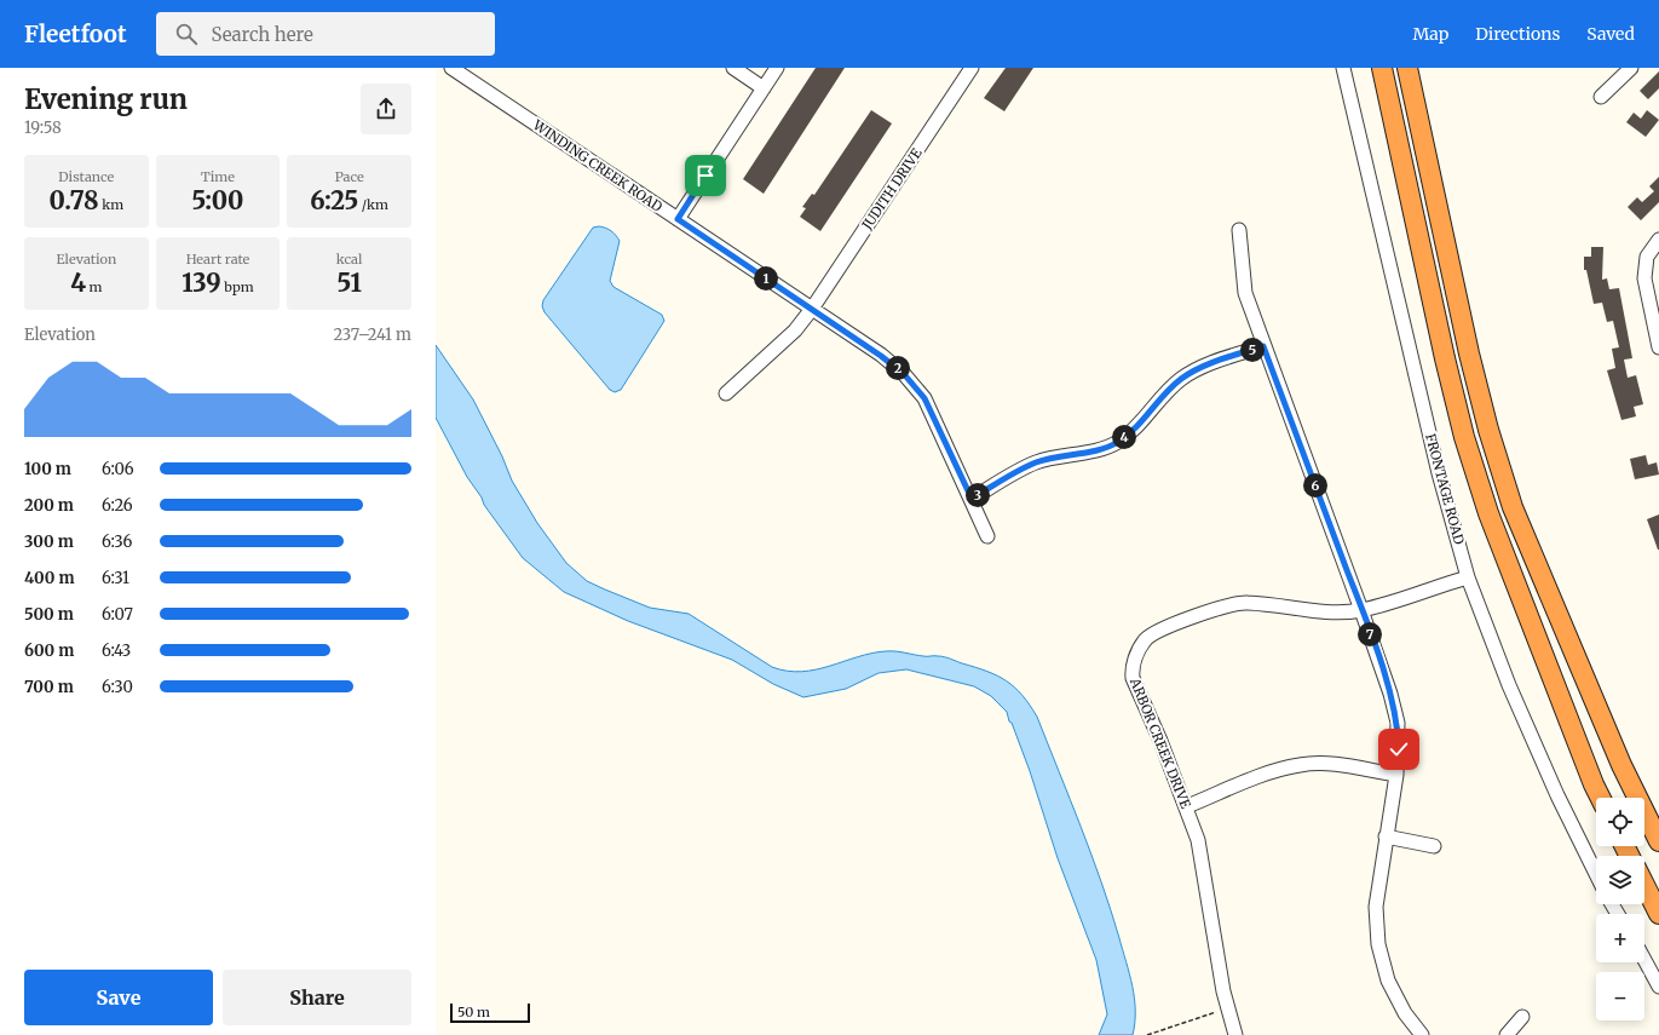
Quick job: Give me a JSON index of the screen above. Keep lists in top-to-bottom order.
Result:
{
  "streets": {
    "street": [
      "WINDING CREEK ROAD",
      "JUDITH DRIVE",
      "FRONTAGE ROAD",
      "ARBOR CREEK DRIVE"
    ]
  },
  "crossings": [
    ["WINDING CREEK ROAD", "JUDITH DRIVE"],
    ["FRONTAGE ROAD", "ARBOR CREEK DRIVE"]
  ],
  "scale_bar": "50 m",
  "page": {
    "header": "Fleetfoot",
    "search": "Search here",
    "nav": ["Map", "Directions", "Saved"],
    "heading": ["Evening run", "19:58"],
    "stats": [
      ["Distance", "0.78 km"],
      ["Time", "5:00"],
      ["Pace", "6:25 /km"],
      ["Elevation", "4 m"],
      ["Heart rate", "139 bpm"],
      ["kcal", "51"]
    ],
    "pins": [
      "1",
      "5",
      "2",
      "4",
      "6",
      "3",
      "7"
    ],
    "chart": ["Elevation", "237–241 m"],
    "list": [
      {
        "name": "100 m",
        "note": "6:06"
      },
      {
        "name": "200 m",
        "note": "6:26"
      },
      {
        "name": "300 m",
        "note": "6:36"
      },
      {
        "name": "400 m",
        "note": "6:31"
      },
      {
        "name": "500 m",
        "note": "6:07"
      },
      {
        "name": "600 m",
        "note": "6:43"
      },
      {
        "name": "700 m",
        "note": "6:30"
      }
    ],
    "map_buttons": ["+", "−"],
    "buttons": ["Save", "Share"],
    "scale": "50 m"
  }
}
